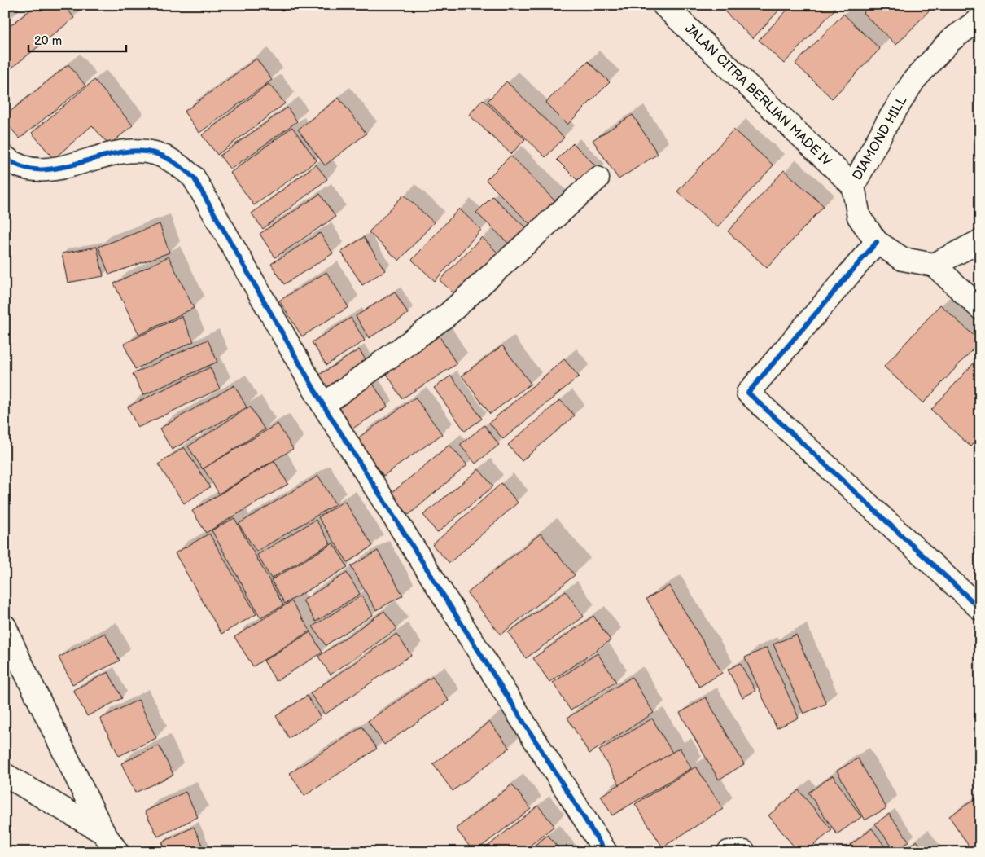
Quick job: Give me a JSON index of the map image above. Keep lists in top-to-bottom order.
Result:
{
  "streets": {
    "street": ["JALAN CITRA BERLIAN MADE IV", "DIAMOND HILL"]
  },
  "crossings": [
    ["JALAN CITRA BERLIAN MADE IV", "DIAMOND HILL"]
  ],
  "scale_bar": "20 m"
}
